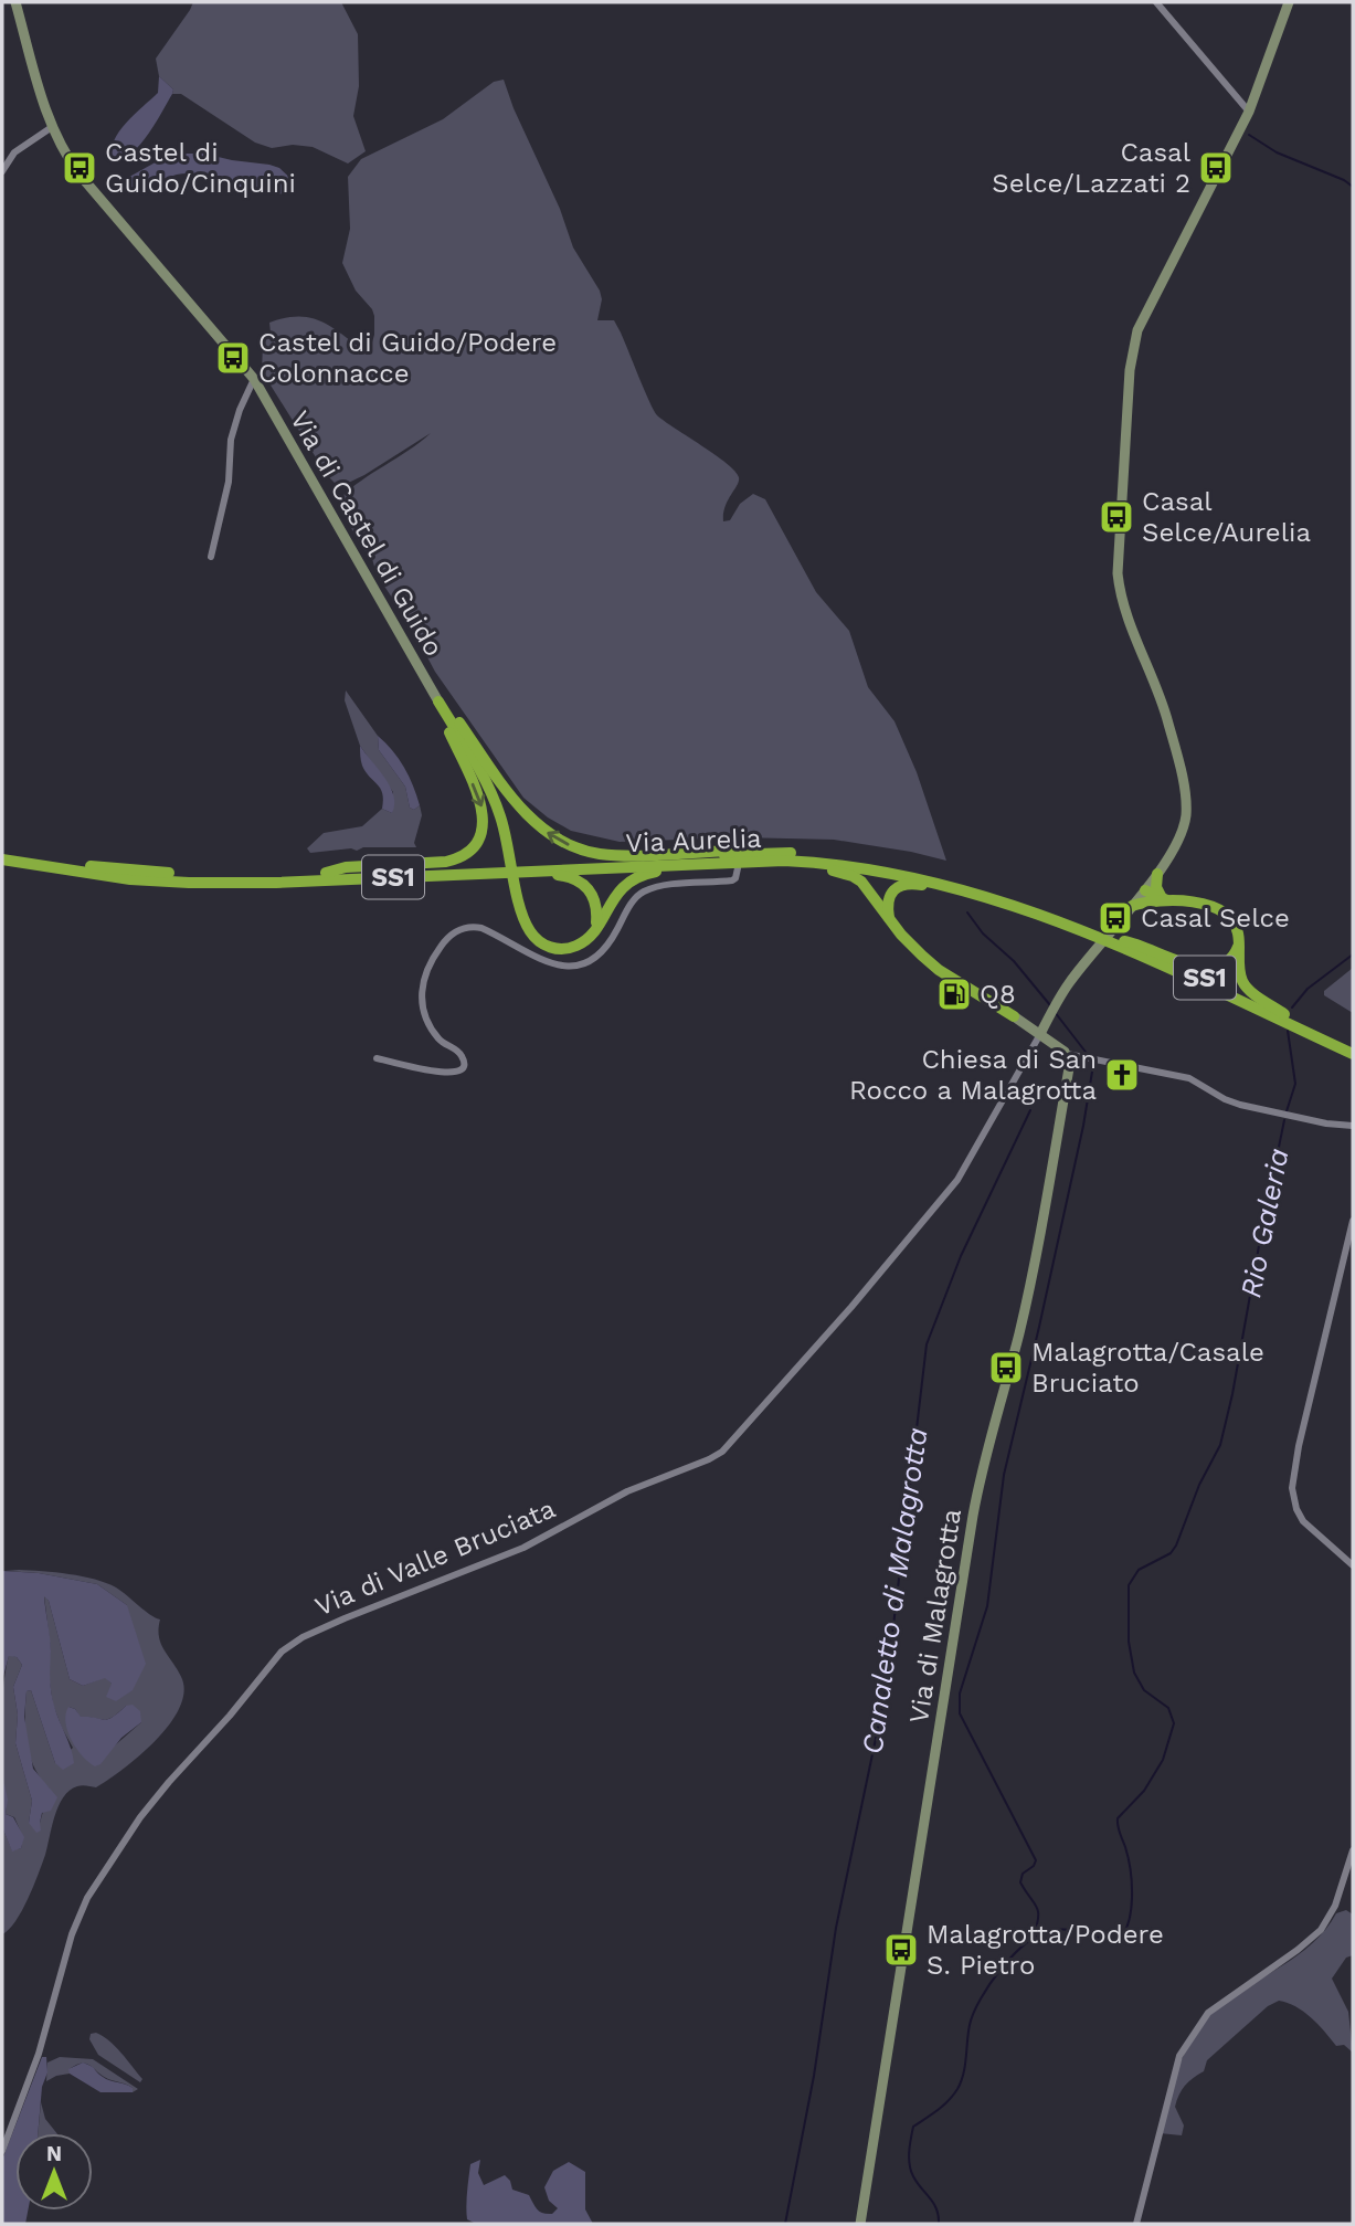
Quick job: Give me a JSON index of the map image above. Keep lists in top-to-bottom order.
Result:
{
  "streets": {
    "highway": ["Via Aurelia", "SS1"],
    "main road": ["Via di Castel di Guido", "Via di Malagrotta"],
    "street": ["Via di Valle Bruciata"]
  },
  "water": ["Rio Galeria", "Canaletto di Malagrotta"],
  "places": {
    "bus stop": [
      "Castel di Guido/Cinquini",
      "Casal Selce/Lazzati 2",
      "Castel di Guido/Podere Colonnacce",
      "Casal Selce/Aurelia",
      "Casal Selce",
      "Malagrotta/Casale Bruciato",
      "Malagrotta/Podere S. Pietro"
    ],
    "fuel station": ["Q8"],
    "church": ["Chiesa di San Rocco a Malagrotta"]
  },
  "north": "top"
}
